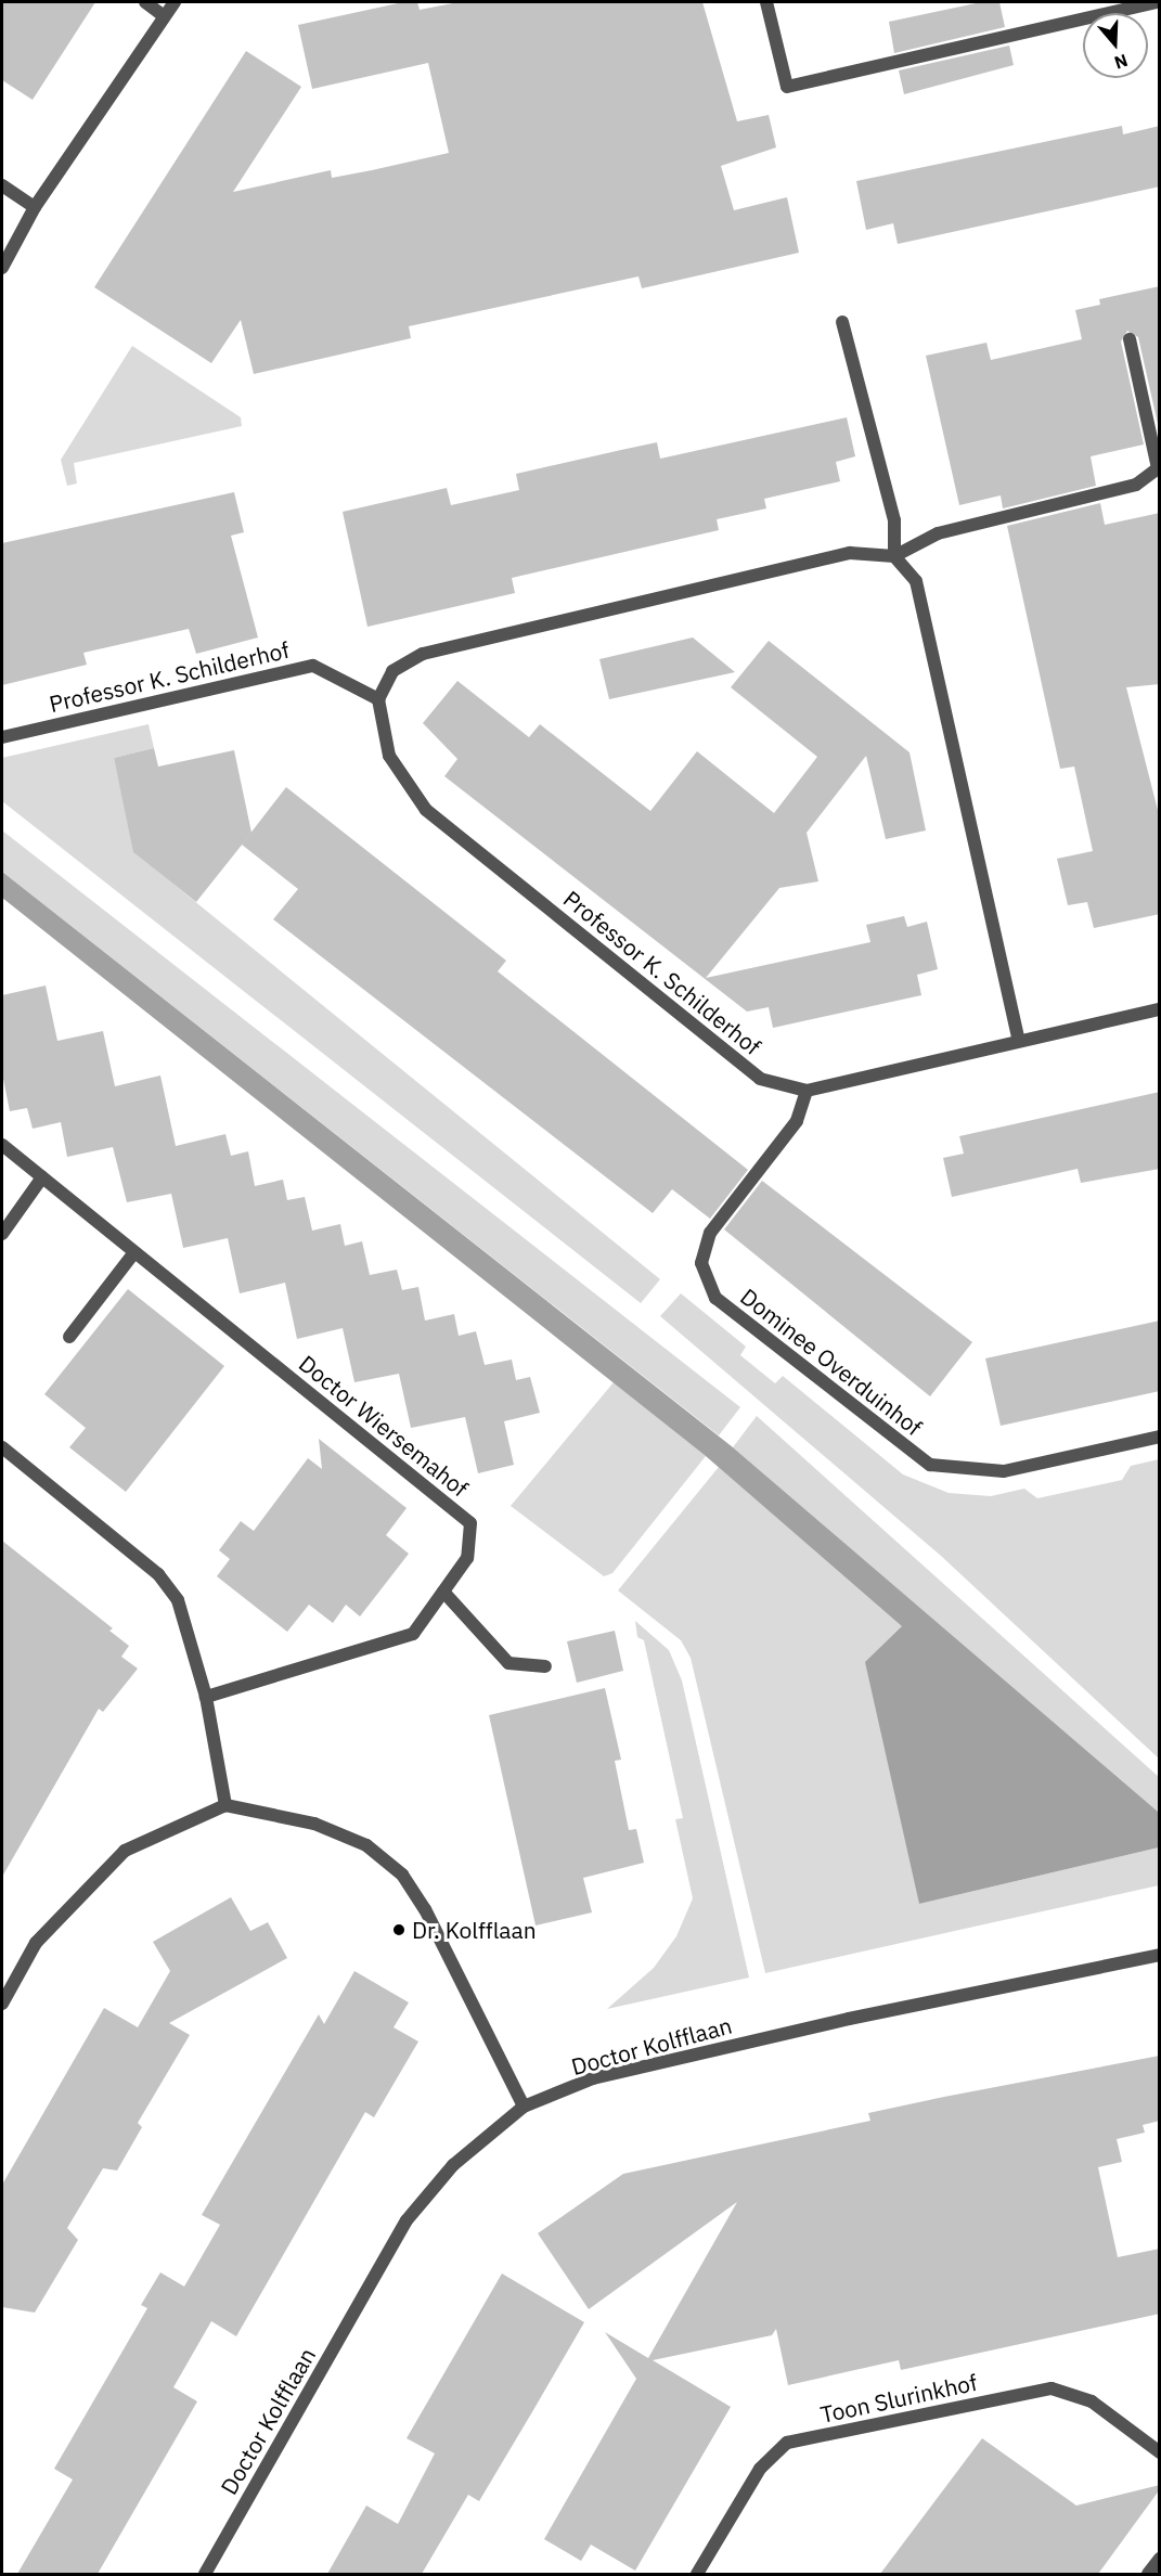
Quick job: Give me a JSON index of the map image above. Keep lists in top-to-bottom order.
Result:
{
  "streets": {
    "street": [
      "Professor K. Schilderhof",
      "Dominee Overduinhof",
      "Doctor Wiersemahof",
      "Doctor Kolfflaan",
      "Toon Slurinkhof"
    ]
  },
  "crossings": [
    ["Professor K. Schilderhof", "Dominee Overduinhof"]
  ],
  "places": ["Dr. Kolfflaan"],
  "north": "bottom"
}
